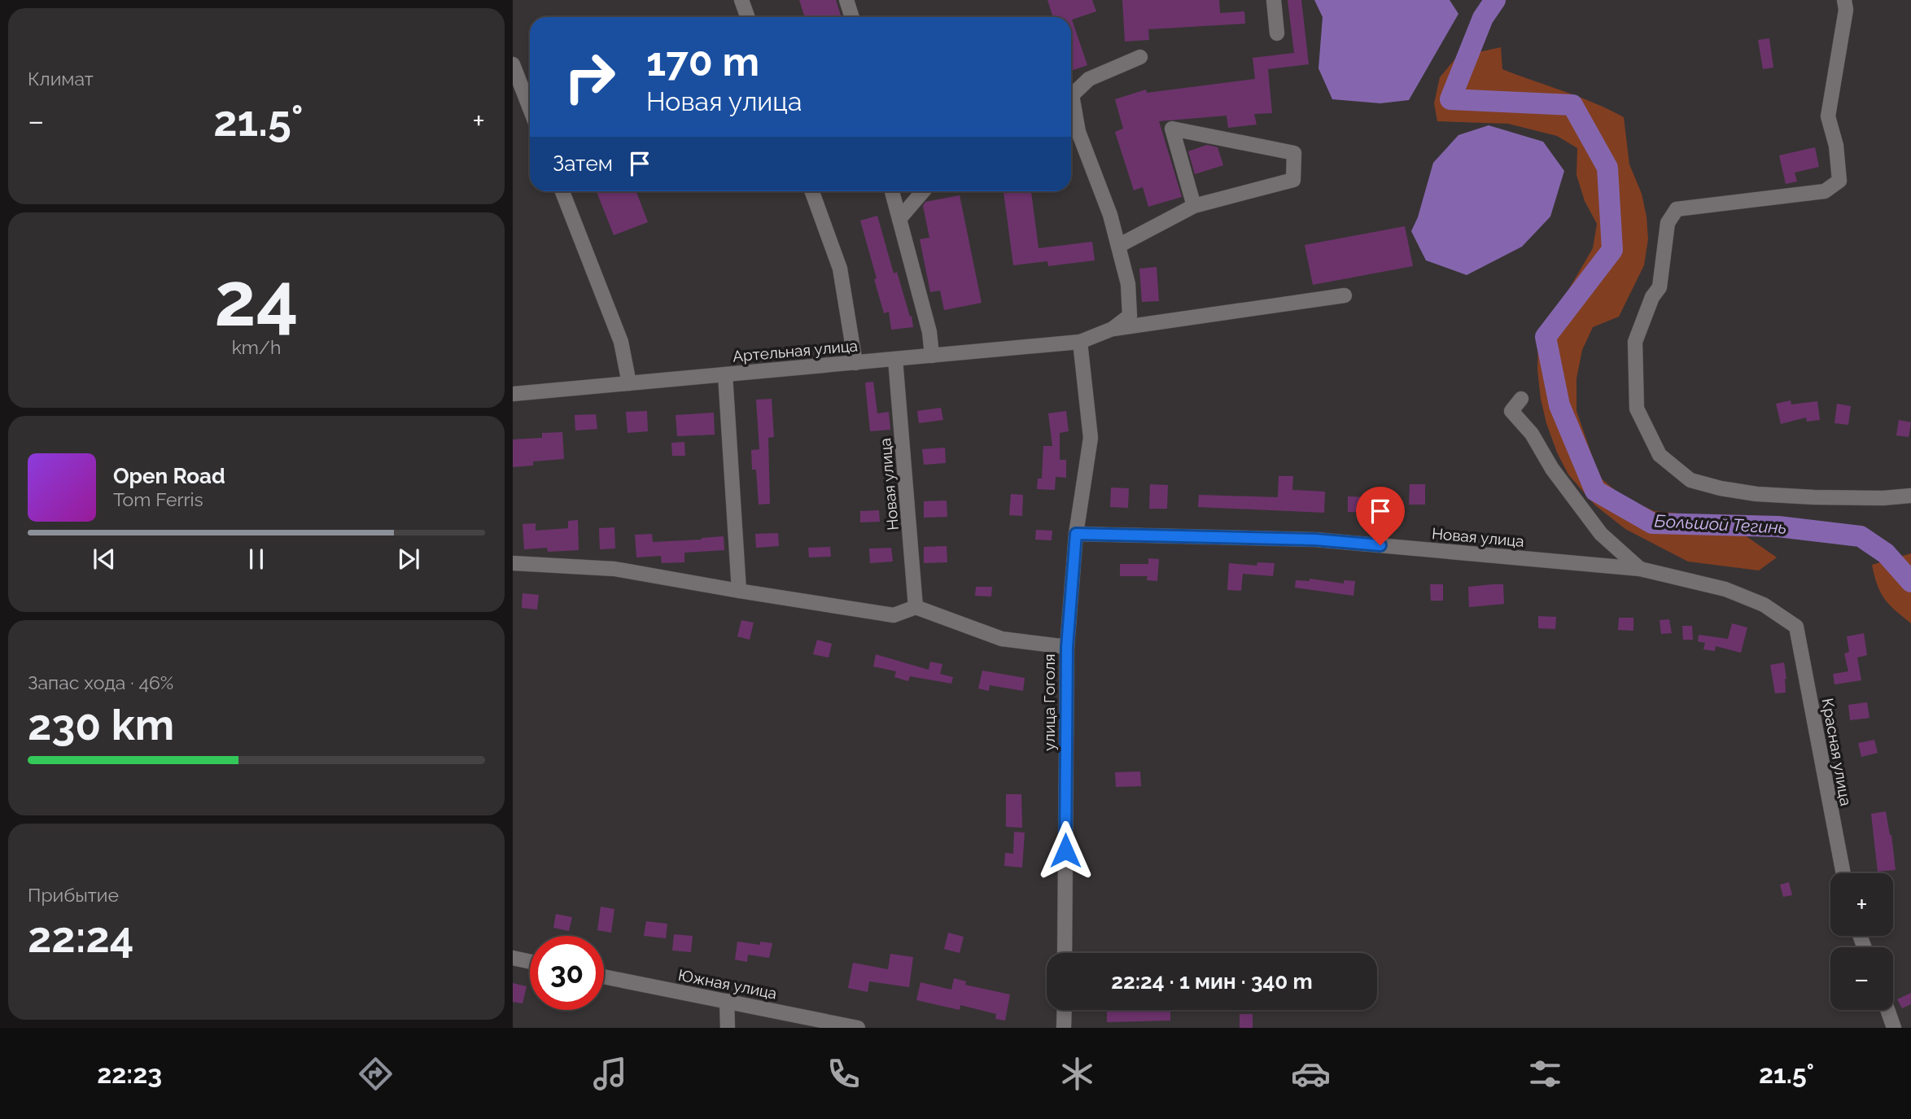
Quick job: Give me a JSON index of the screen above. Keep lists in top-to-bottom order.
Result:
{
  "streets": {
    "street": [
      "Артельная улица",
      "Новая улица",
      "улица Гоголя",
      "Красная улица",
      "Южная улица"
    ]
  },
  "crossings": [
    ["Артельная улица", "Новая улица"],
    ["Артельная улица", "улица Гоголя"],
    ["Новая улица", "улица Гоголя"],
    ["Новая улица", "Красная улица"]
  ],
  "water": ["Большой Тегинь"],
  "page": {
    "tile": [
      "Климат",
      ["24", "km/h"],
      ["Запас хода · 46%", "230 km"],
      ["Прибытие", "22:24"]
    ],
    "turn": ["170 m", "Новая улица"],
    "heat": ["−", "21.5°", "+"],
    "then": "Затем",
    "song": ["Open Road", "Tom Ferris"],
    "map_buttons": ["+", "−"],
    "limit": "30",
    "trip": "22:24 · 1 мин · 340 m",
    "tabs": ["22:23", "21.5°"]
  }
}
